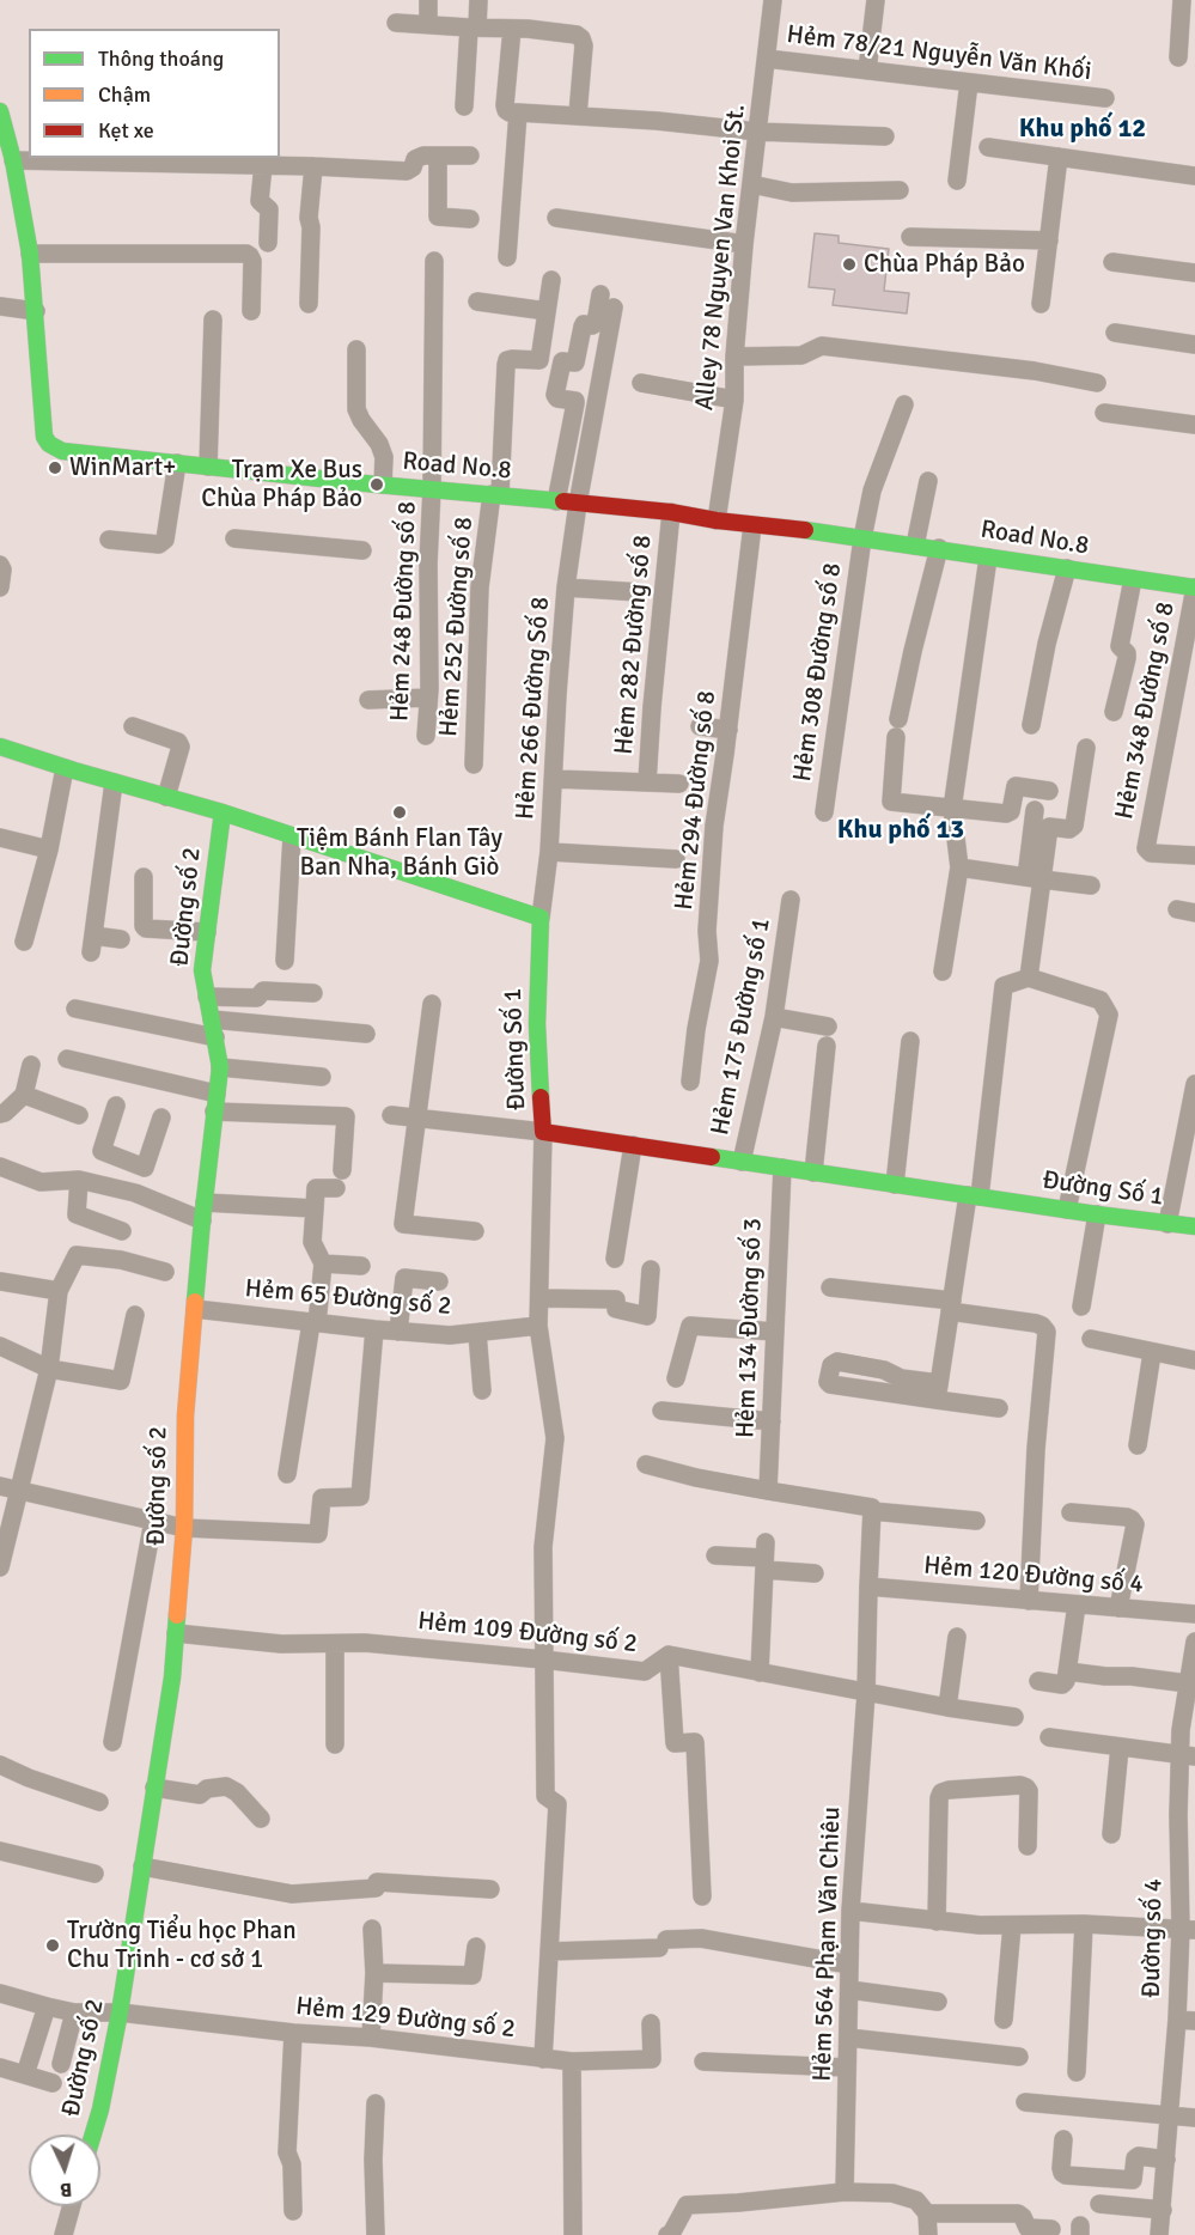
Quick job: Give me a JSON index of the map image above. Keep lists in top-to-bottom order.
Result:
{
  "streets": {
    "street": [
      "Hẻm 78/21 Nguyễn Văn Khối",
      "Alley 78 Nguyen Van Khoi St.",
      "Road No.8",
      "Hẻm 248 Đường số 8",
      "Hẻm 252 Đường số 8",
      "Hẻm 282 Đường số 8",
      "Hẻm 308 Đường số 8",
      "Hẻm 266 Đường Số 8",
      "Hẻm 348 Đường số 8",
      "Hẻm 294 Đường số 8",
      "Đường số 2",
      "Hẻm 175 Đường số 1",
      "Đường Số 1",
      "Hẻm 65 Đường số 2",
      "Hẻm 134 Đường số 3",
      "Hẻm 120 Đường số 4",
      "Hẻm 109 Đường số 2",
      "Đường số 4",
      "Hẻm 564 Phạm Văn Chiêu",
      "Hẻm 129 Đường số 2"
    ]
  },
  "crossings": [
    ["Hẻm 78/21 Nguyễn Văn Khối", "Alley 78 Nguyen Van Khoi St."],
    ["Alley 78 Nguyen Van Khoi St.", "Road No.8"],
    ["Road No.8", "Hẻm 248 Đường số 8"],
    ["Road No.8", "Hẻm 252 Đường số 8"],
    ["Road No.8", "Hẻm 282 Đường số 8"],
    ["Road No.8", "Hẻm 308 Đường số 8"],
    ["Road No.8", "Hẻm 266 Đường Số 8"],
    ["Road No.8", "Hẻm 348 Đường số 8"],
    ["Road No.8", "Hẻm 294 Đường số 8"],
    ["Hẻm 266 Đường Số 8", "Đường Số 1"],
    ["Đường số 2", "Hẻm 65 Đường số 2"],
    ["Đường số 2", "Hẻm 109 Đường số 2"],
    ["Đường số 2", "Hẻm 129 Đường số 2"],
    ["Hẻm 175 Đường số 1", "Đường Số 1"],
    ["Đường Số 1", "Hẻm 134 Đường số 3"],
    ["Hẻm 120 Đường số 4", "Hẻm 564 Phạm Văn Chiêu"],
    ["Hẻm 109 Đường số 2", "Hẻm 564 Phạm Văn Chiêu"]
  ],
  "districts": ["Khu phố 12", "Khu phố 13"],
  "places": [
    "Chùa Pháp Bảo",
    "WinMart+",
    "Trạm Xe Bus Chùa Pháp Bảo",
    "Tiệm Bánh Flan Tây Ban Nha, Bánh Giò",
    "Trường Tiểu học Phan Chu Trinh - cơ sở 1"
  ],
  "legend": ["Thông thoáng", "Chậm", "Kẹt xe"],
  "north": "bottom"
}
